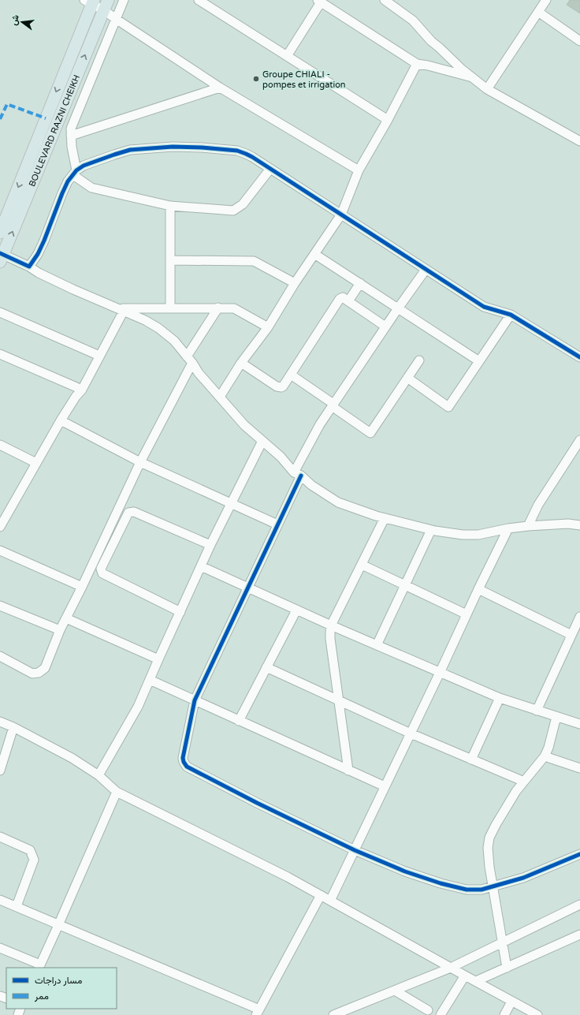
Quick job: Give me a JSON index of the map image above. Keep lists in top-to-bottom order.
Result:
{
  "streets": {
    "main road": ["BOULEVARD RAZNI CHEIKH"]
  },
  "places": ["Groupe CHIALI - pompes et irrigation"],
  "legend": ["مسار دراجات", "ممر"],
  "north": "left"
}
